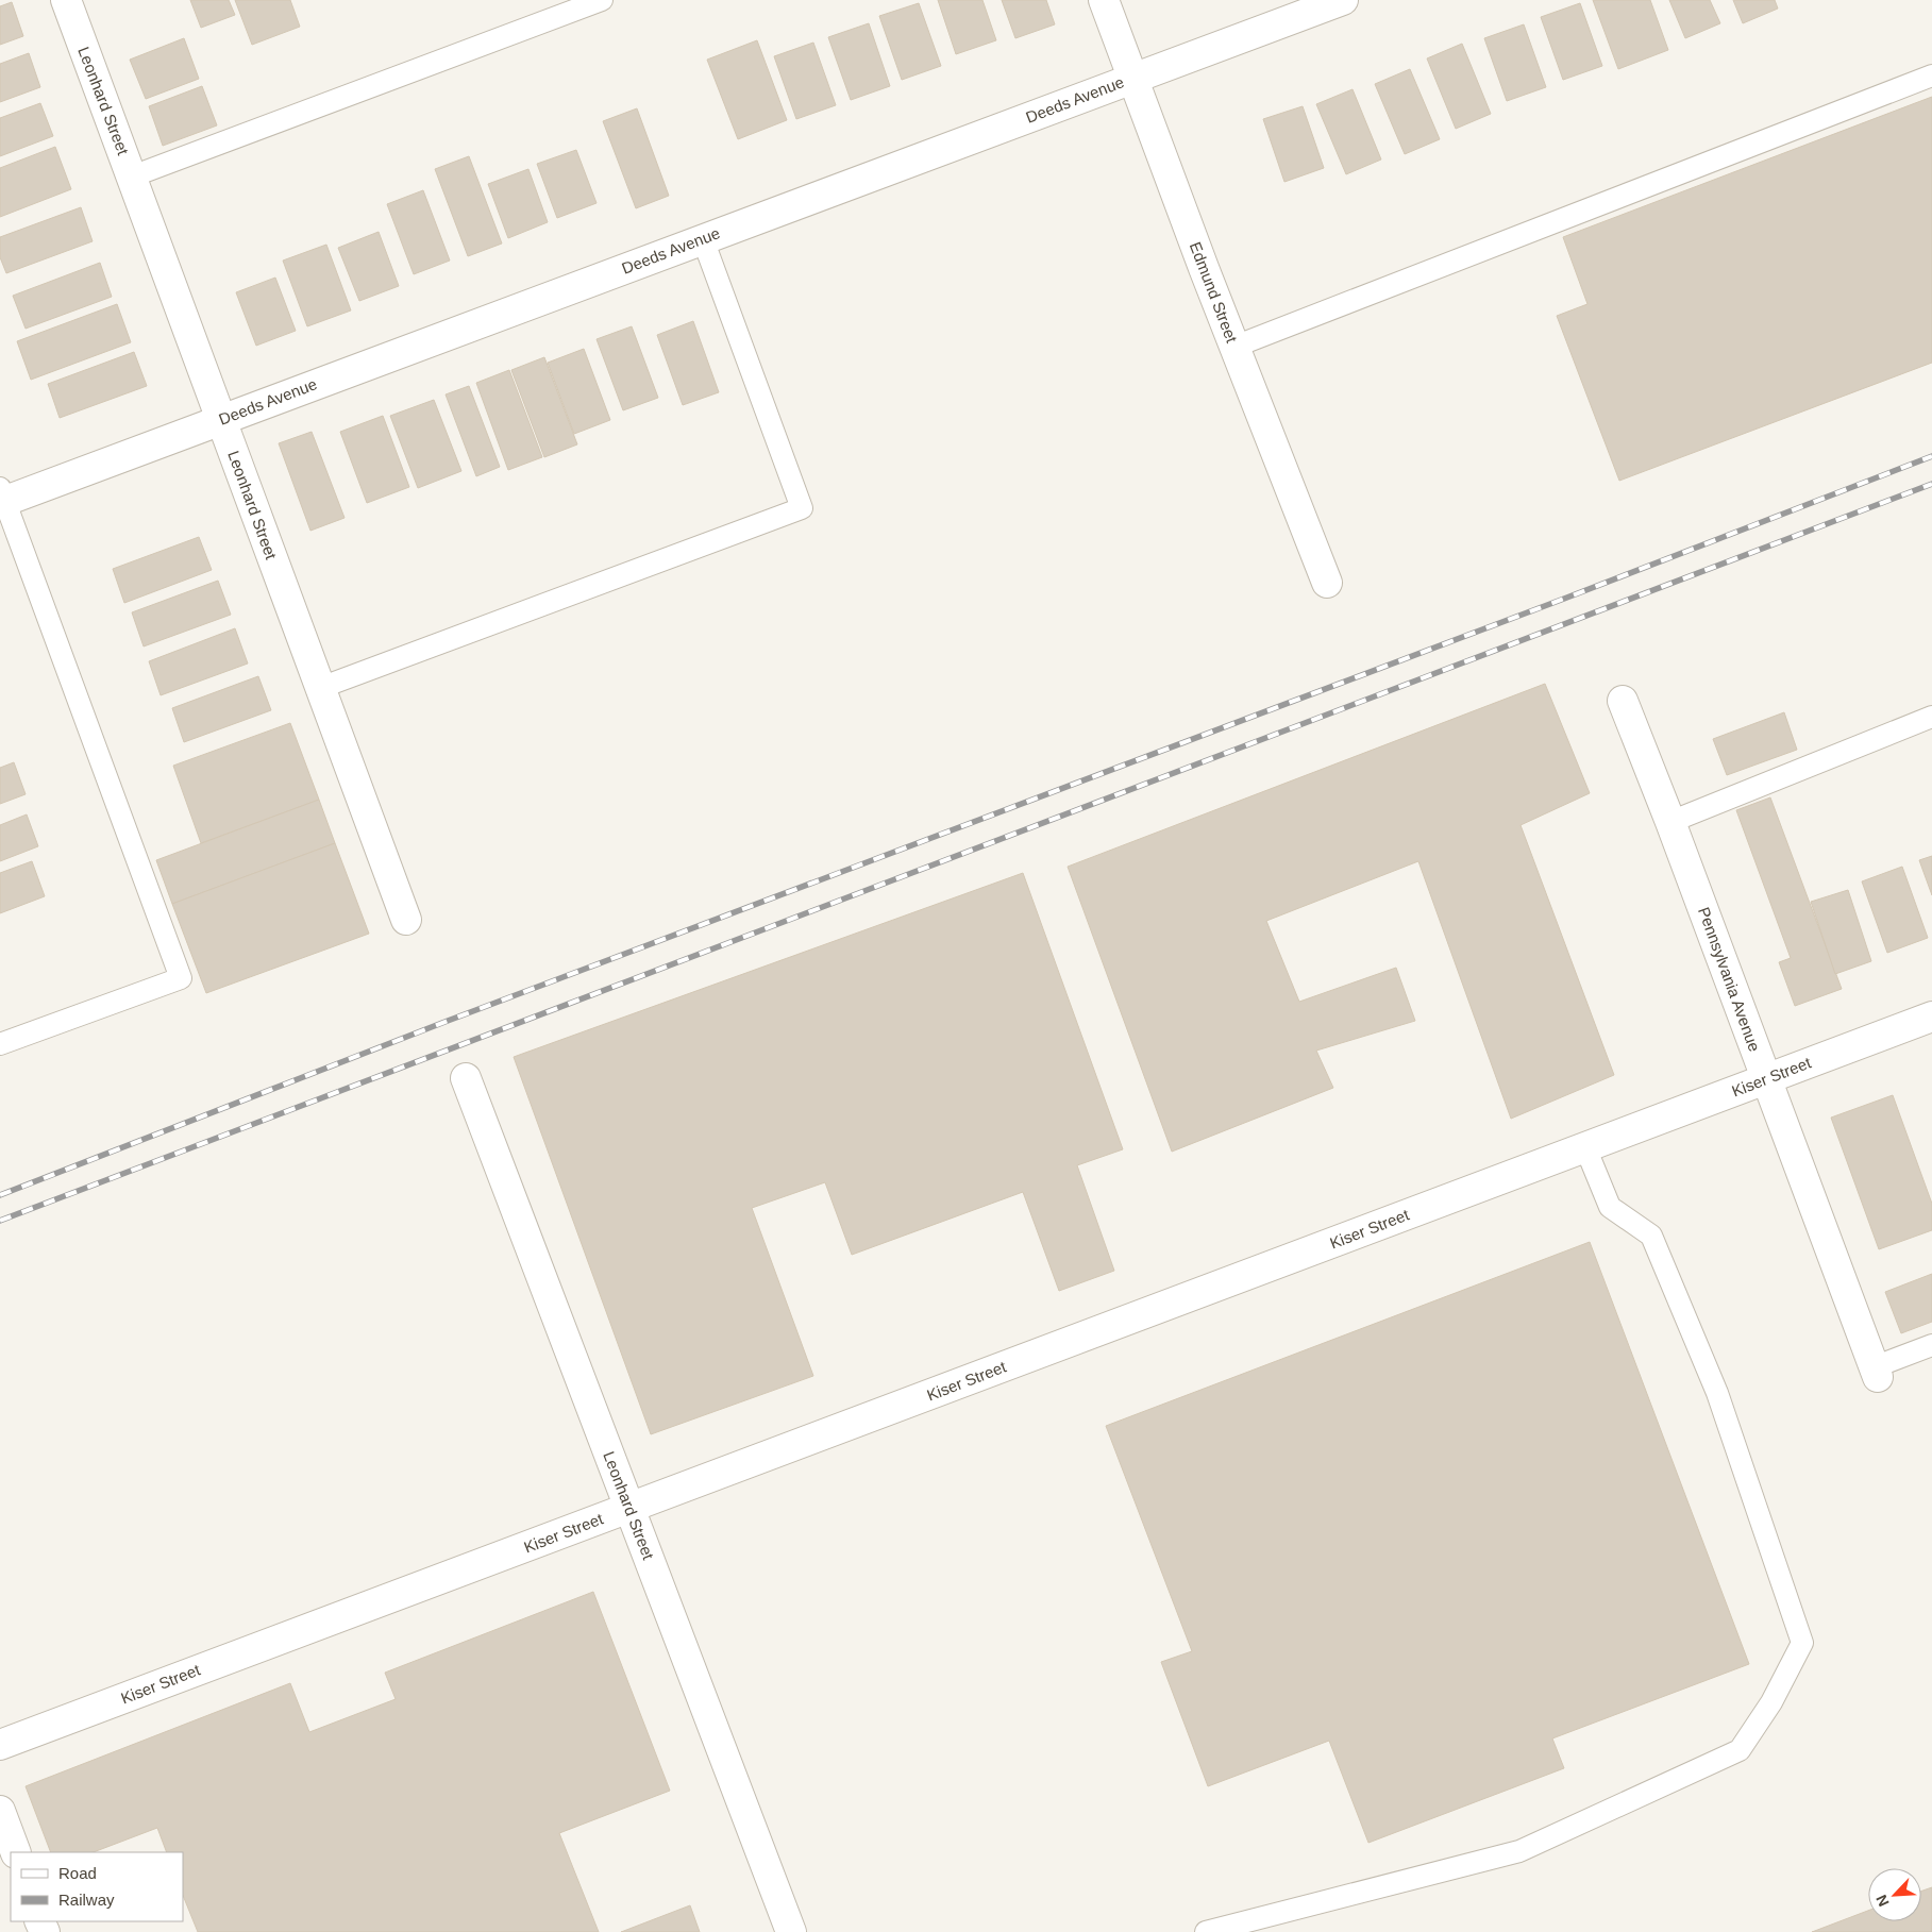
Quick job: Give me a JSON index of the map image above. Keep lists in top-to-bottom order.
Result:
{
  "streets": {
    "street": [
      "Deeds Avenue",
      "Leonhard Street",
      "Edmund Street",
      "Pennsylvania Avenue",
      "Kiser Street"
    ]
  },
  "crossings": [
    ["Deeds Avenue", "Leonhard Street"],
    ["Deeds Avenue", "Edmund Street"],
    ["Leonhard Street", "Kiser Street"],
    ["Pennsylvania Avenue", "Kiser Street"]
  ],
  "legend": ["Road", "Railway"],
  "north": "bottom left"
}
